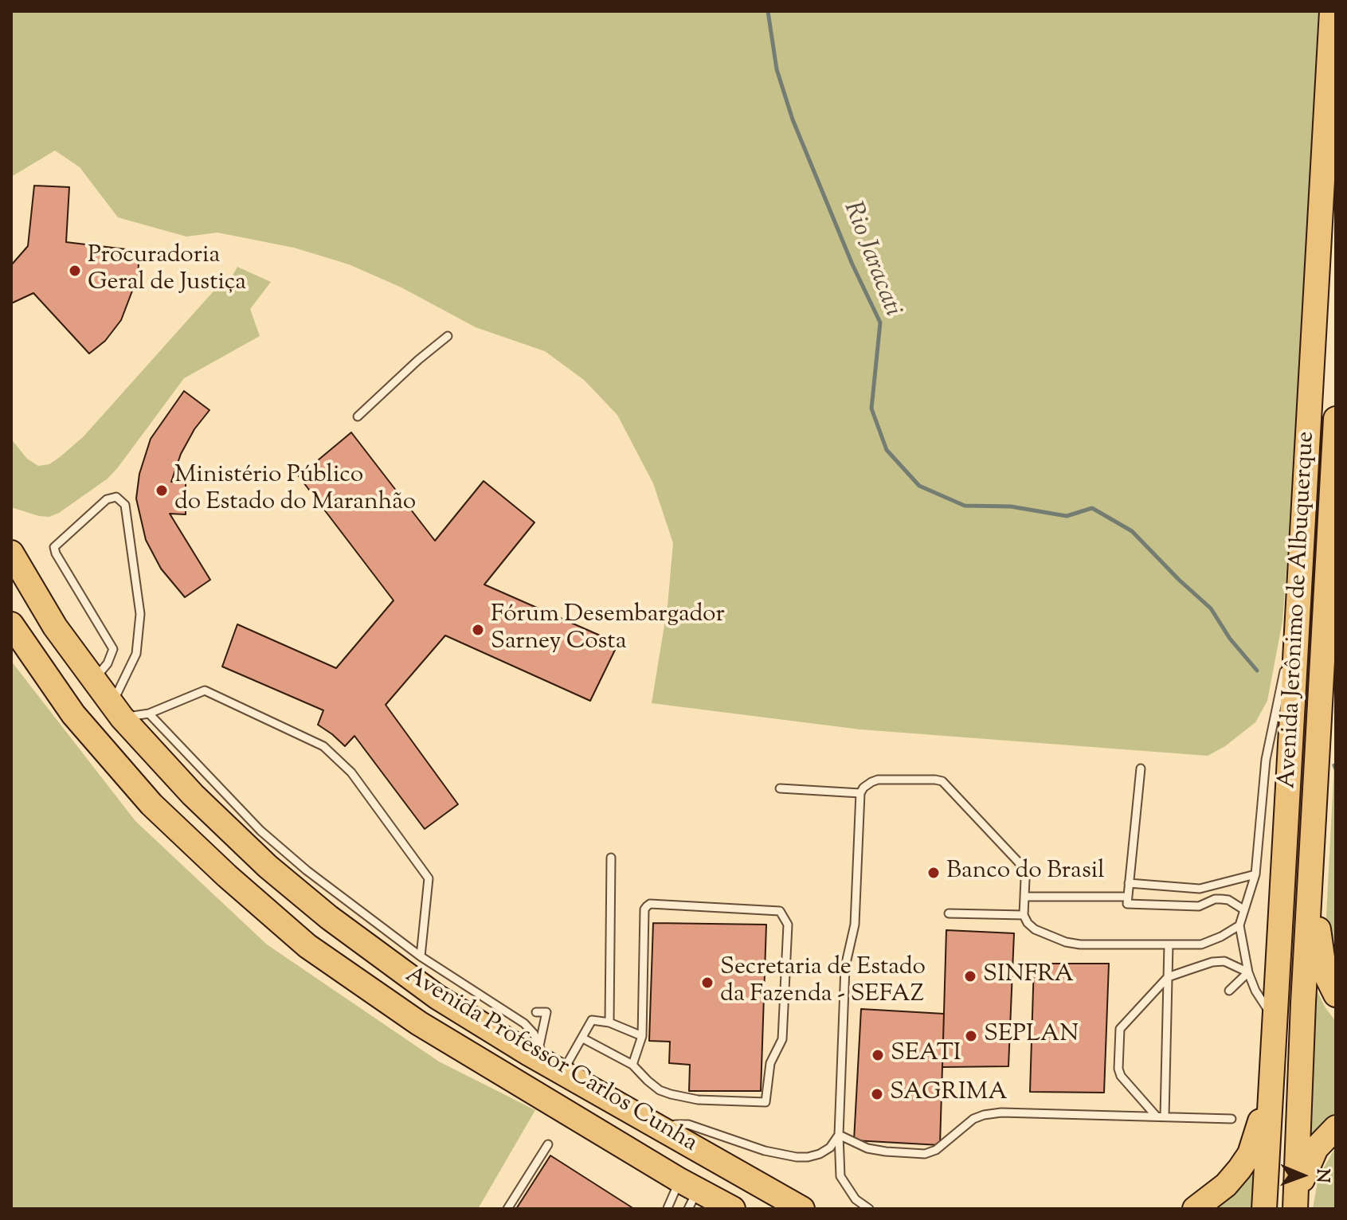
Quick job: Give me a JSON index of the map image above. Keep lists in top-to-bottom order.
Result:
{
  "streets": {
    "main road": ["Avenida Jerônimo de Albuquerque", "Avenida Professor Carlos Cunha"]
  },
  "water": ["Rio Jaracati"],
  "places": [
    "Procuradoria Geral de Justiça",
    "Ministério Público do Estado do Maranhão",
    "Fórum Desembargador Sarney Costa",
    "Banco do Brasil",
    "SINFRA",
    "Secretaria de Estado da Fazenda - SEFAZ",
    "SEPLAN",
    "SEATI",
    "SAGRIMA"
  ],
  "north": "right"
}
